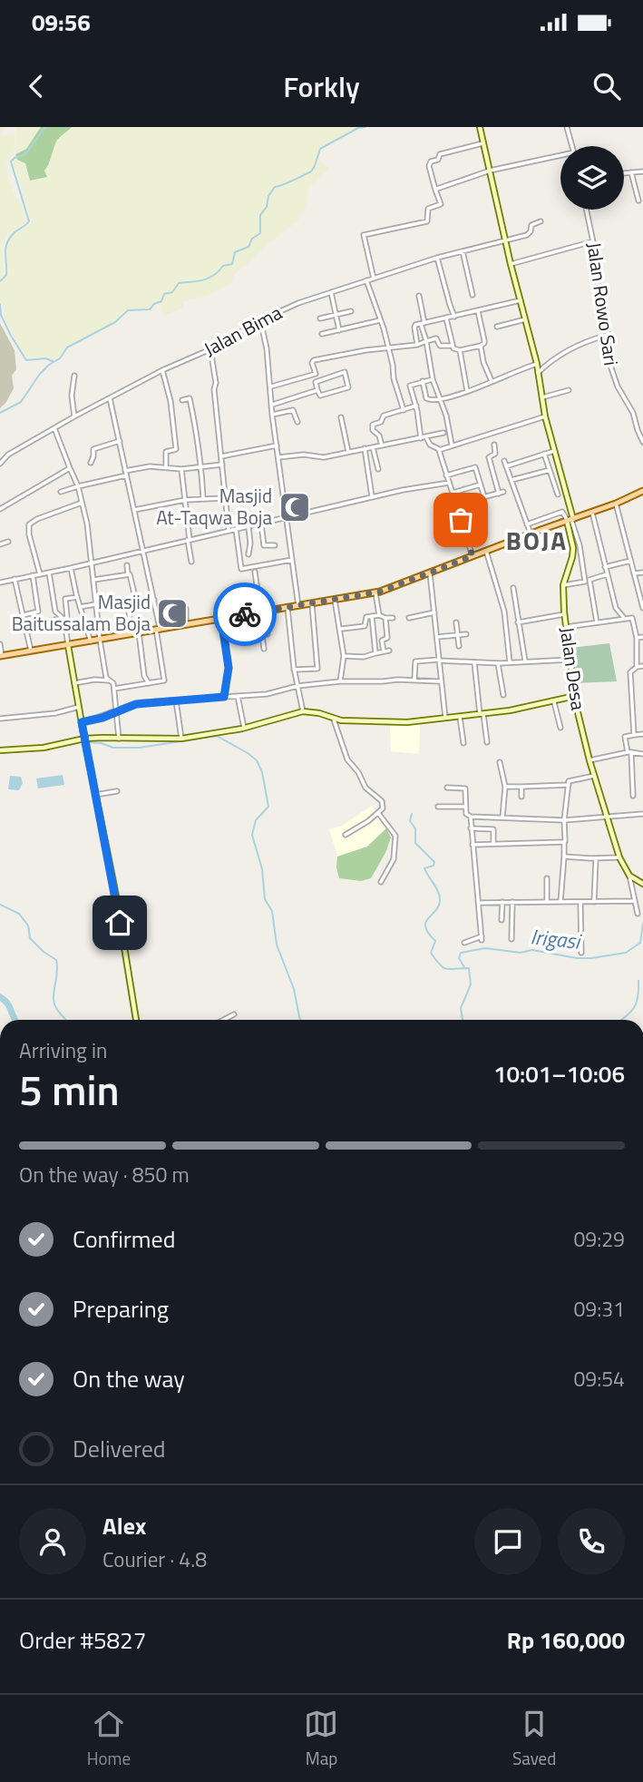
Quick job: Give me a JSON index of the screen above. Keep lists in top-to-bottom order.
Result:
{
  "streets": {
    "street": ["Jalan Rowo Sari", "Jalan Bima", "Jalan Desa"]
  },
  "crossings": [
    ["Jalan Bima", "Jalan Desa"]
  ],
  "districts": ["BOJA"],
  "water": ["Irigasi"],
  "places": {
    "mosque": ["Masjid At-Taqwa Boja", "Masjid Baitussalam Boja"]
  },
  "page": {
    "status": "09:56",
    "header": "Forkly",
    "heading": ["5 min", "Arriving in", "10:01–10:06"],
    "panel": [
      "Alex",
      "Courier · 4.8",
      "Order #5827",
      "Rp 160,000"
    ],
    "bar": "On the way · 850 m",
    "list": [
      ["Confirmed", "09:29"],
      ["Preparing", "09:31"],
      ["On the way", "09:54"],
      "Delivered"
    ],
    "tabs": ["Home", "Map", "Saved"]
  }
}
